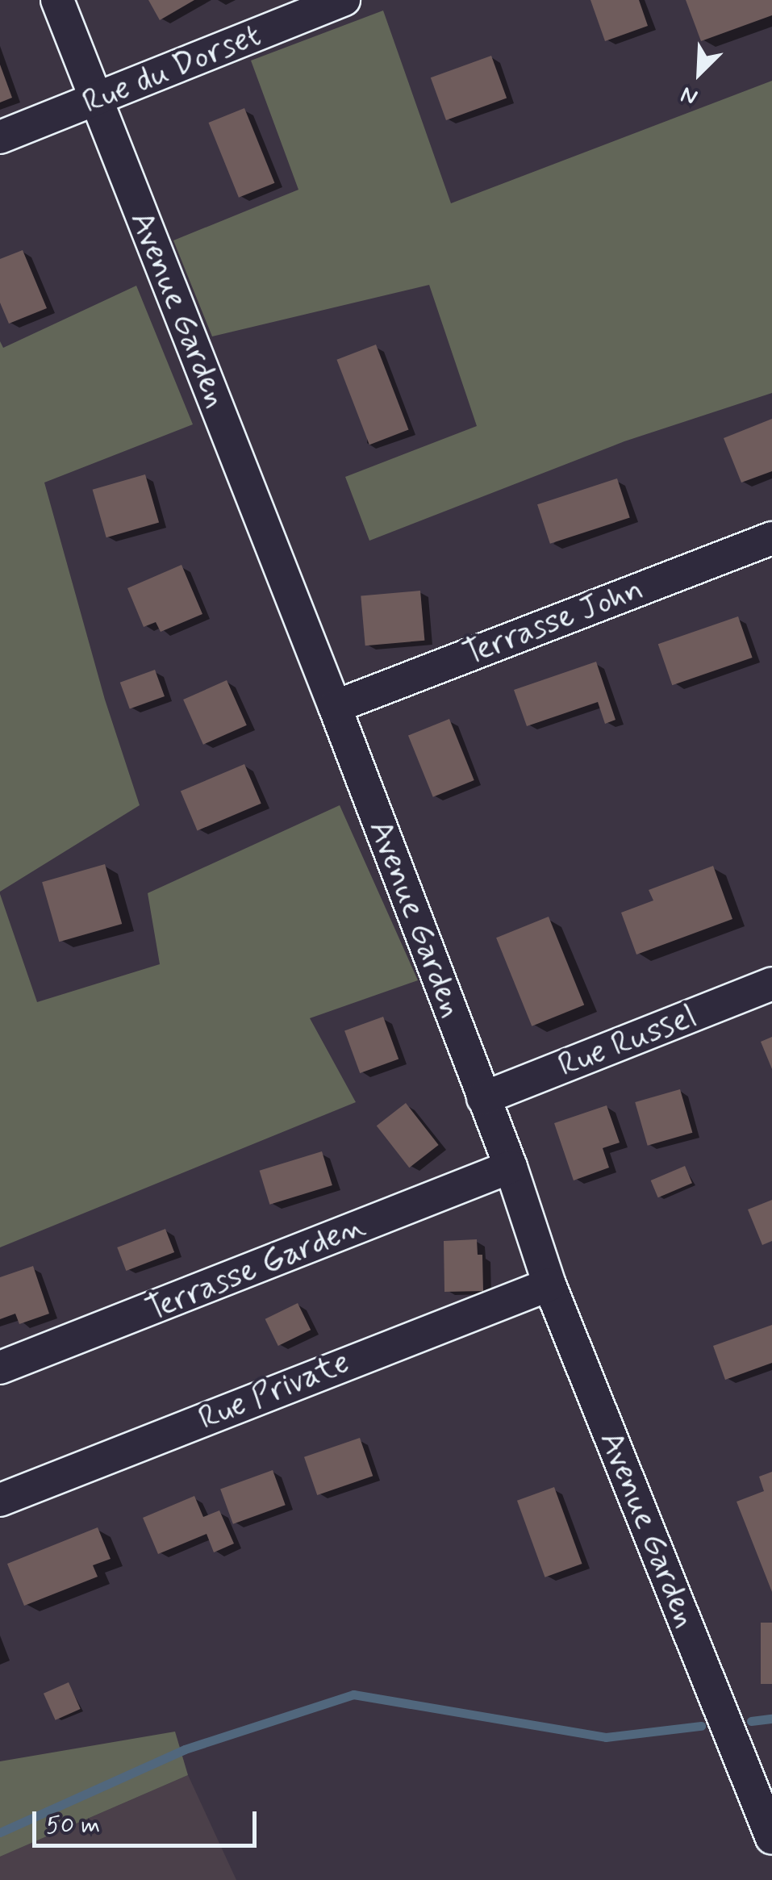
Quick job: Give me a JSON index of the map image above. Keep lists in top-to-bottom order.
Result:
{
  "streets": {
    "street": [
      "Rue du Dorset",
      "Avenue Garden",
      "Terrasse John",
      "Rue Russel",
      "Terrasse Garden",
      "Rue Private"
    ]
  },
  "crossings": [
    ["Rue du Dorset", "Avenue Garden"],
    ["Avenue Garden", "Terrasse John"],
    ["Avenue Garden", "Rue Russel"],
    ["Avenue Garden", "Terrasse Garden"],
    ["Avenue Garden", "Rue Private"]
  ],
  "scale_bar": "50 m",
  "north": "bottom left"
}
